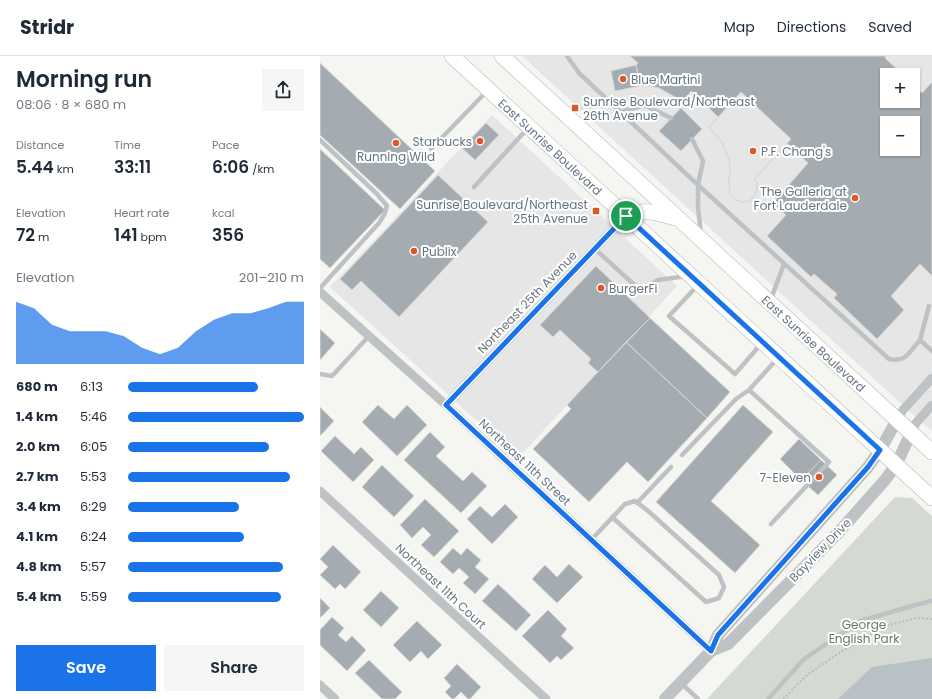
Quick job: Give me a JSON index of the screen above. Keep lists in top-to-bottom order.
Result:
{
  "streets": {
    "main road": ["East Sunrise Boulevard"],
    "street": [
      "Northeast 25th Avenue",
      "Northeast 11th Street",
      "Bayview Drive",
      "Northeast 11th Court"
    ]
  },
  "crossings": [
    ["East Sunrise Boulevard", "Northeast 25th Avenue"],
    ["East Sunrise Boulevard", "Bayview Drive"],
    ["Northeast 25th Avenue", "Northeast 11th Street"],
    ["Northeast 11th Street", "Bayview Drive"]
  ],
  "parks": ["George English Park"],
  "places": {
    "other": [
      "Blue Martini",
      "Starbucks",
      "Running Wild",
      "P.F. Chang's",
      "The Galleria at Fort Lauderdale",
      "Publix",
      "BurgerFi",
      "7-Eleven"
    ],
    "transit": ["Sunrise Boulevard/Northeast 26th Avenue", "Sunrise Boulevard/Northeast 25th Avenue"]
  },
  "page": {
    "header": "Stridr",
    "nav": ["Map", "Directions", "Saved"],
    "heading": ["Morning run", "08:06 · 8 × 680 m"],
    "map_buttons": ["+", "−"],
    "stats": [
      ["Distance", "5.44 km"],
      ["Time", "33:11"],
      ["Pace", "6:06 /km"],
      ["Elevation", "72 m"],
      ["Heart rate", "141 bpm"],
      ["kcal", "356"]
    ],
    "chart": ["Elevation", "201–210 m"],
    "list": [
      {
        "name": "680 m",
        "note": "6:13"
      },
      {
        "name": "1.4 km",
        "note": "5:46"
      },
      {
        "name": "2.0 km",
        "note": "6:05"
      },
      {
        "name": "2.7 km",
        "note": "5:53"
      },
      {
        "name": "3.4 km",
        "note": "6:29"
      },
      {
        "name": "4.1 km",
        "note": "6:24"
      },
      {
        "name": "4.8 km",
        "note": "5:57"
      },
      {
        "name": "5.4 km",
        "note": "5:59"
      }
    ],
    "buttons": ["Save", "Share"]
  }
}
